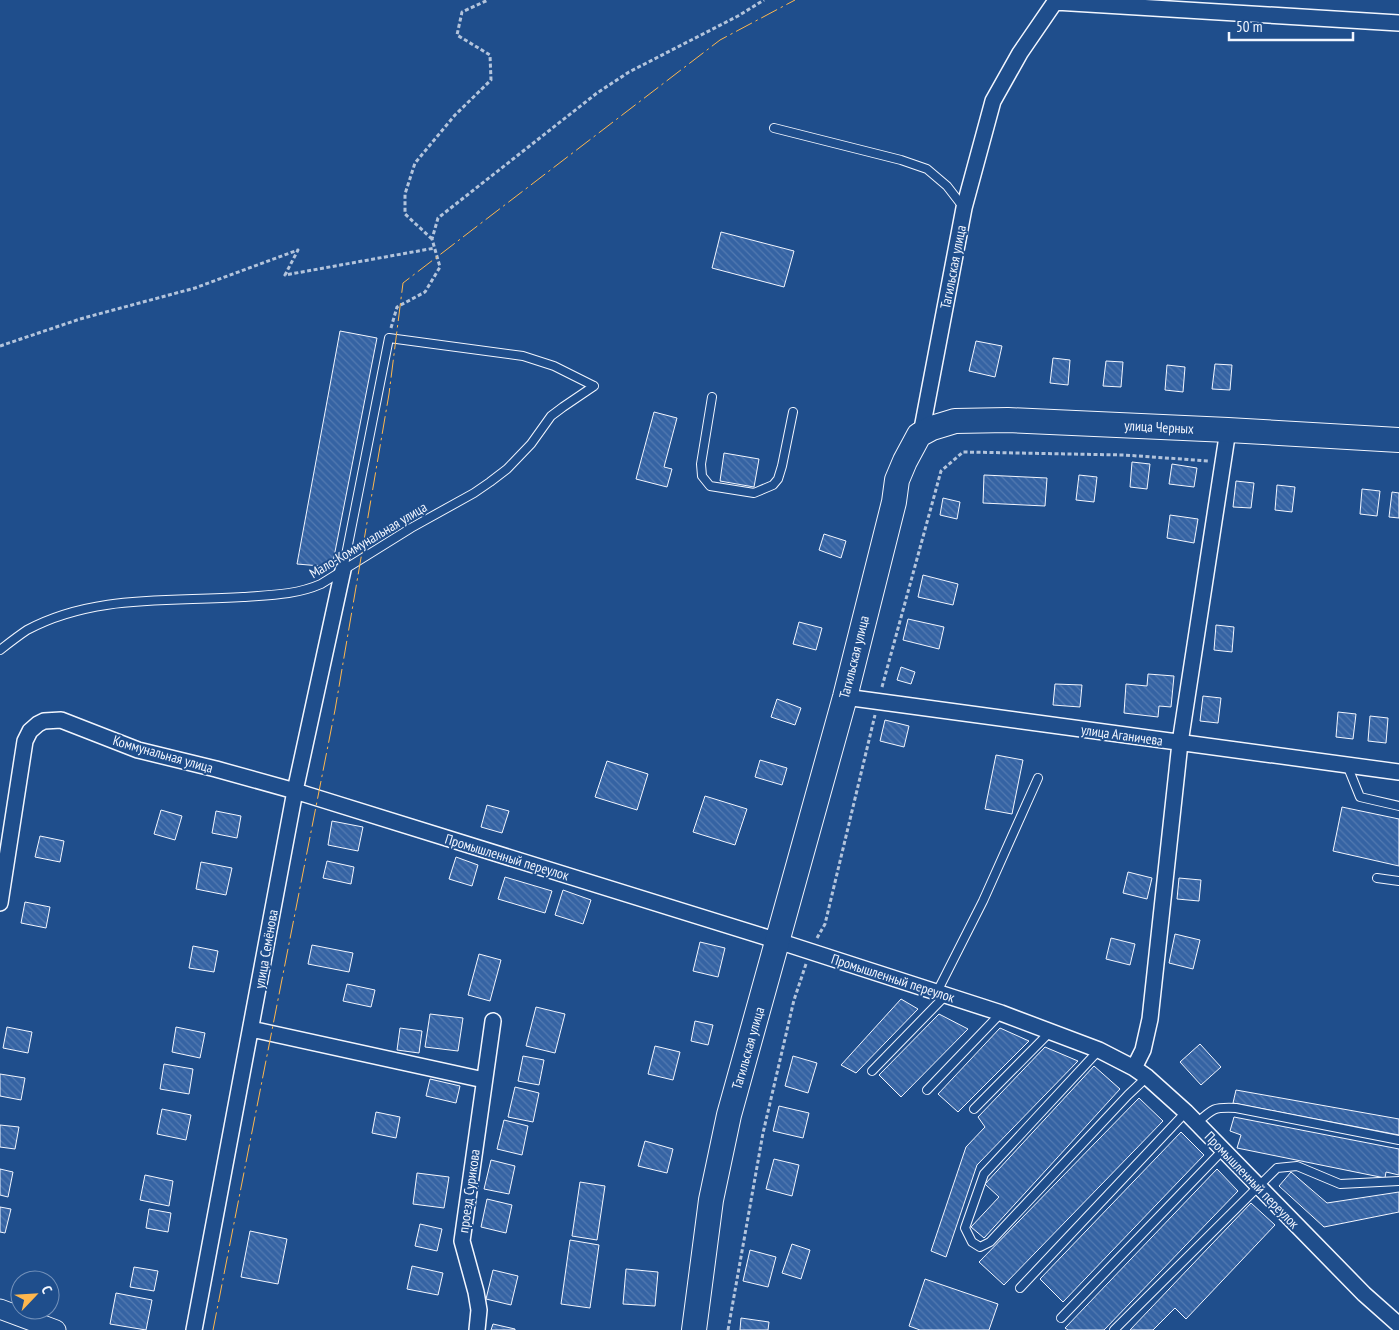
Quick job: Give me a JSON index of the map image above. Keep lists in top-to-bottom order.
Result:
{
  "streets": {
    "main road": ["Тагильская улица", "улица Черных"],
    "street": [
      "улица Аганичева",
      "Коммунальная улица",
      "Промышленный переулок",
      "улица Семёнова",
      "проезд Сурикова"
    ],
    "lane": ["Мало-Коммунальная улица"]
  },
  "crossings": [
    ["Тагильская улица", "улица Черных"],
    ["Тагильская улица", "улица Аганичева"],
    ["Тагильская улица", "Промышленный переулок"],
    ["Мало-Коммунальная улица", "улица Семёнова"],
    ["Коммунальная улица", "Промышленный переулок"],
    ["Коммунальная улица", "улица Семёнова"],
    ["Промышленный переулок", "улица Семёнова"]
  ],
  "scale_bar": "50 m",
  "north": "top right"
}
